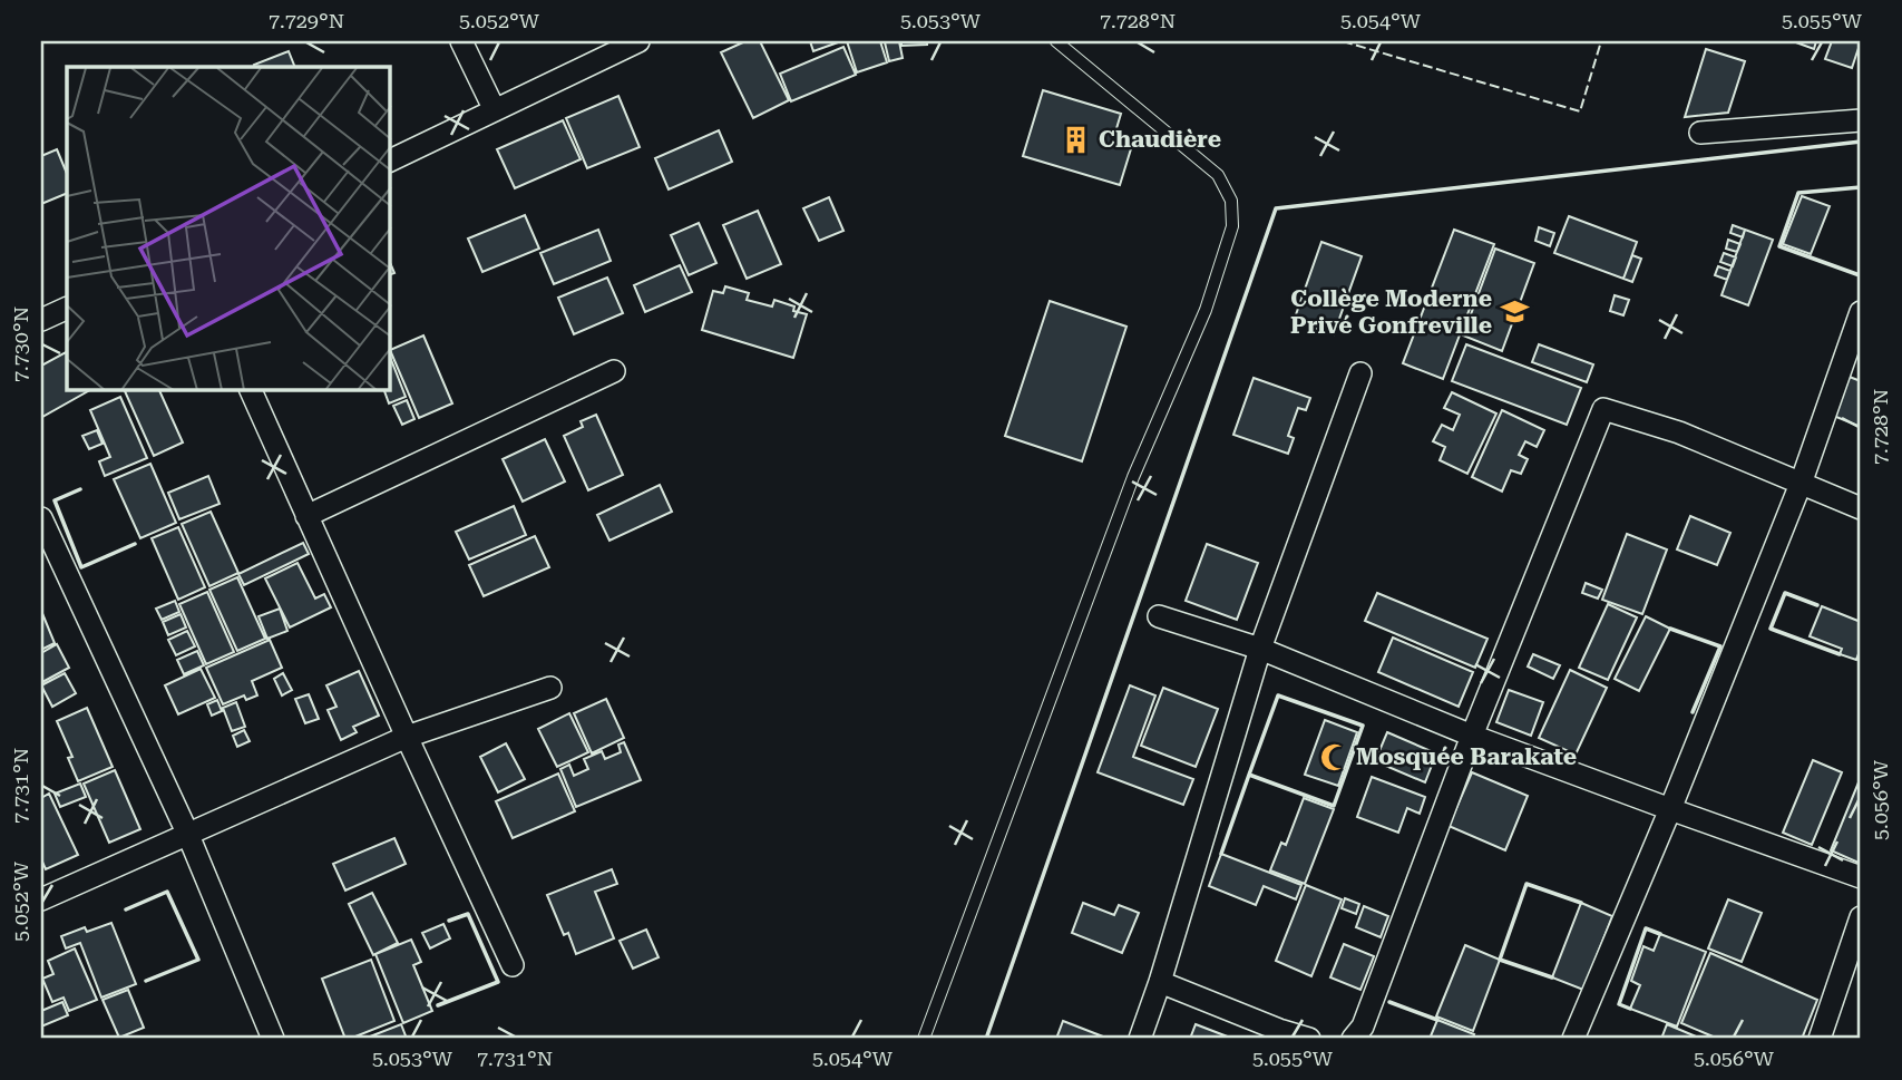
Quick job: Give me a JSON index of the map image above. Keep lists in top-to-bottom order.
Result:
{
  "places": {
    "building": ["Chaudière"],
    "school or university": ["Collège Moderne Privé Gonfreville"],
    "mosque": ["Mosquée Barakate"]
  },
  "coordinates": [
    "7.729°N",
    "5.052°W",
    "5.053°W",
    "7.728°N",
    "5.054°W",
    "5.055°W",
    "7.730°N",
    "7.731°N",
    "5.056°W"
  ]
}
